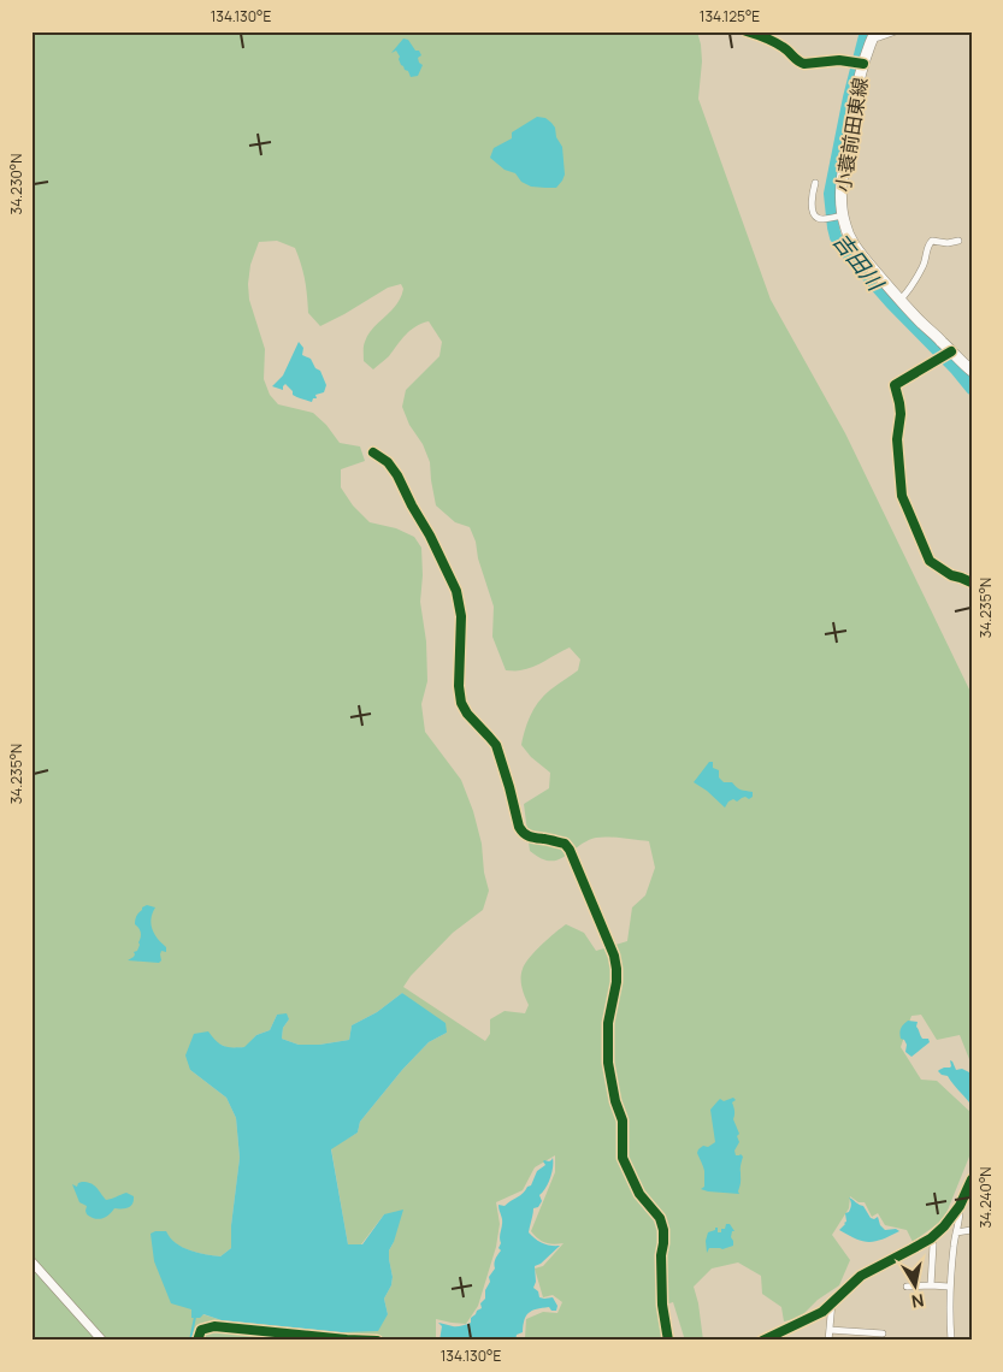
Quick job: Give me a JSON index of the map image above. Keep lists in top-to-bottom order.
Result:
{
  "streets": {
    "main road": ["小蓑前田東線"]
  },
  "water": ["吉田川"],
  "north": "bottom",
  "coordinates": [
    "134.130°E",
    "134.125°E",
    "34.230°N",
    "34.235°N",
    "34.240°N"
  ]
}
